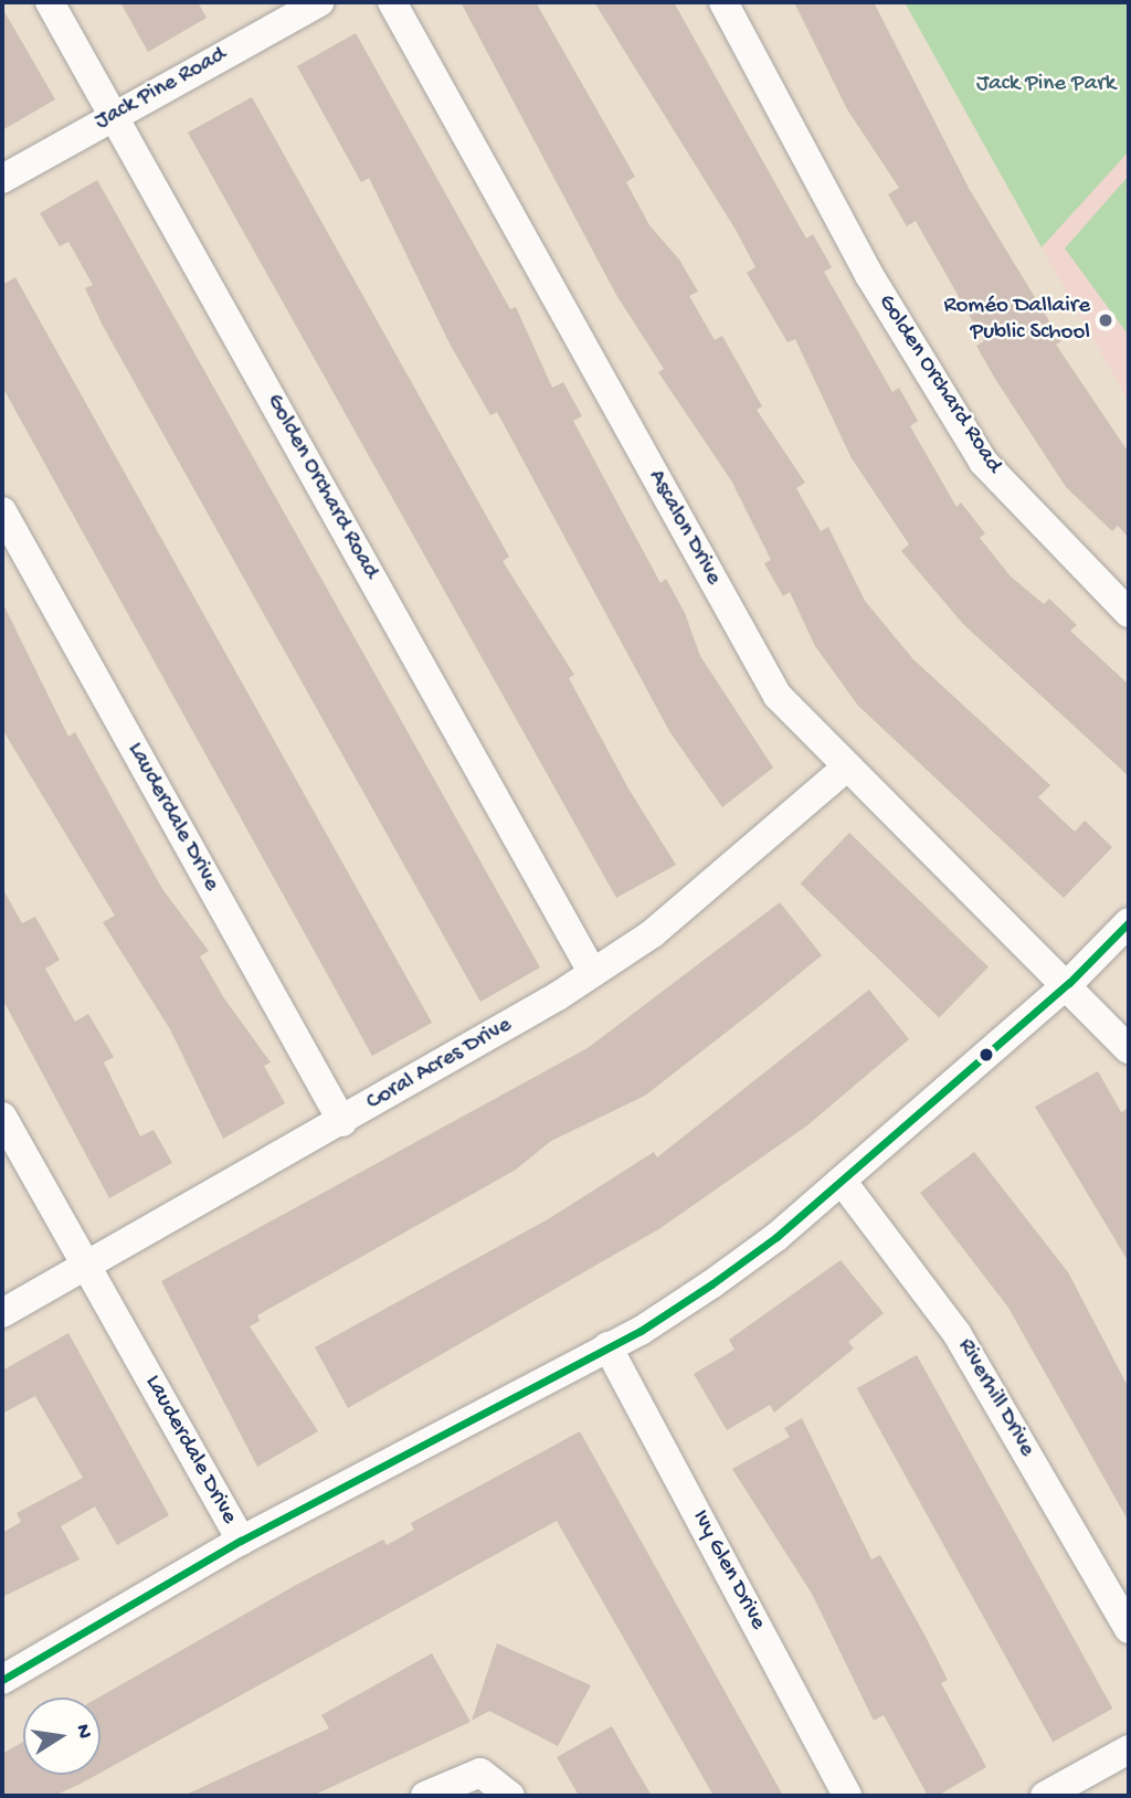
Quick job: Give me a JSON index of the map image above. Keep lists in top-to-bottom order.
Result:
{
  "streets": {
    "street": [
      "Jack Pine Road",
      "Golden Orchard Road",
      "Ascalon Drive",
      "Lauderdale Drive",
      "Coral Acres Drive",
      "Riverhill Drive",
      "Ivy Glen Drive"
    ]
  },
  "crossings": [
    ["Jack Pine Road", "Golden Orchard Road"],
    ["Golden Orchard Road", "Coral Acres Drive"],
    ["Ascalon Drive", "Coral Acres Drive"],
    ["Lauderdale Drive", "Coral Acres Drive"]
  ],
  "parks": ["Jack Pine Park"],
  "places": ["Roméo Dallaire Public School"],
  "north": "right"
}
